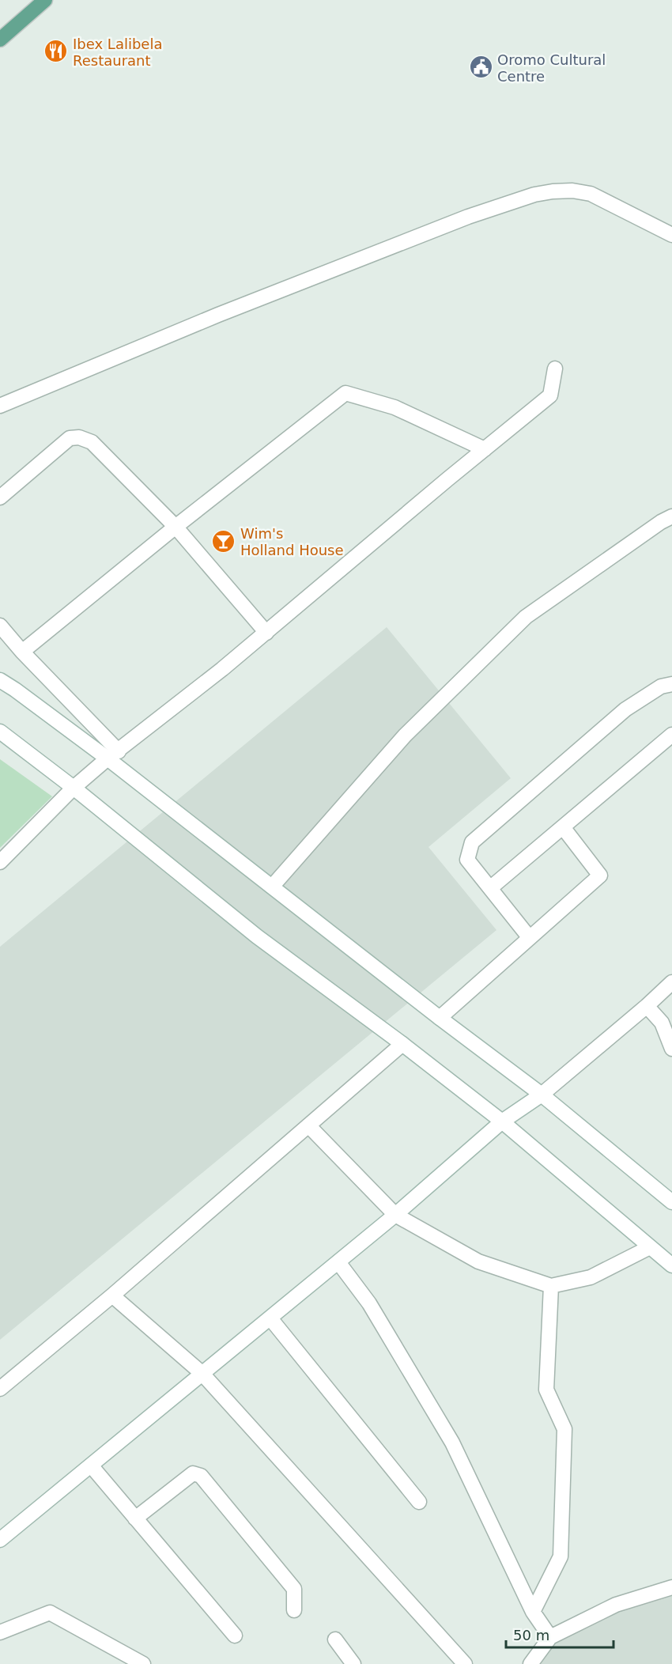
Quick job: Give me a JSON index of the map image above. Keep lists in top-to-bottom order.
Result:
{
  "places": {
    "restaurant": ["Ibex Lalibela Restaurant"],
    "public building": ["Oromo Cultural Centre"],
    "bar": ["Wim's Holland House"]
  },
  "scale_bar": "50 m"
}
